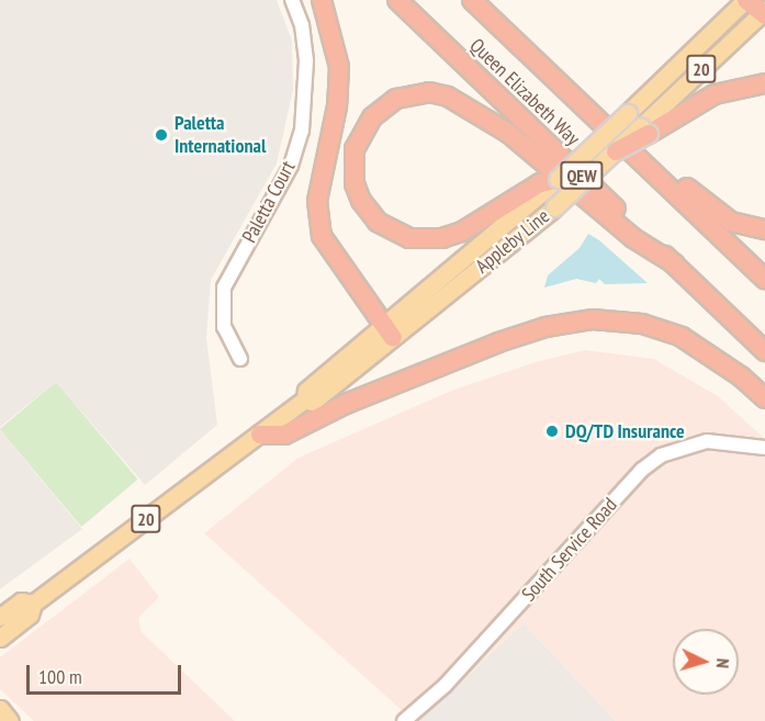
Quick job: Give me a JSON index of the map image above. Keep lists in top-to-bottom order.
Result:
{
  "streets": {
    "highway": ["Queen Elizabeth Way", "QEW"],
    "main road": ["20", "Appleby Line"],
    "street": ["Paletta Court", "South Service Road"]
  },
  "places": ["Paletta International", "DQ/TD Insurance"],
  "scale_bar": "100 m",
  "north": "right"
}
